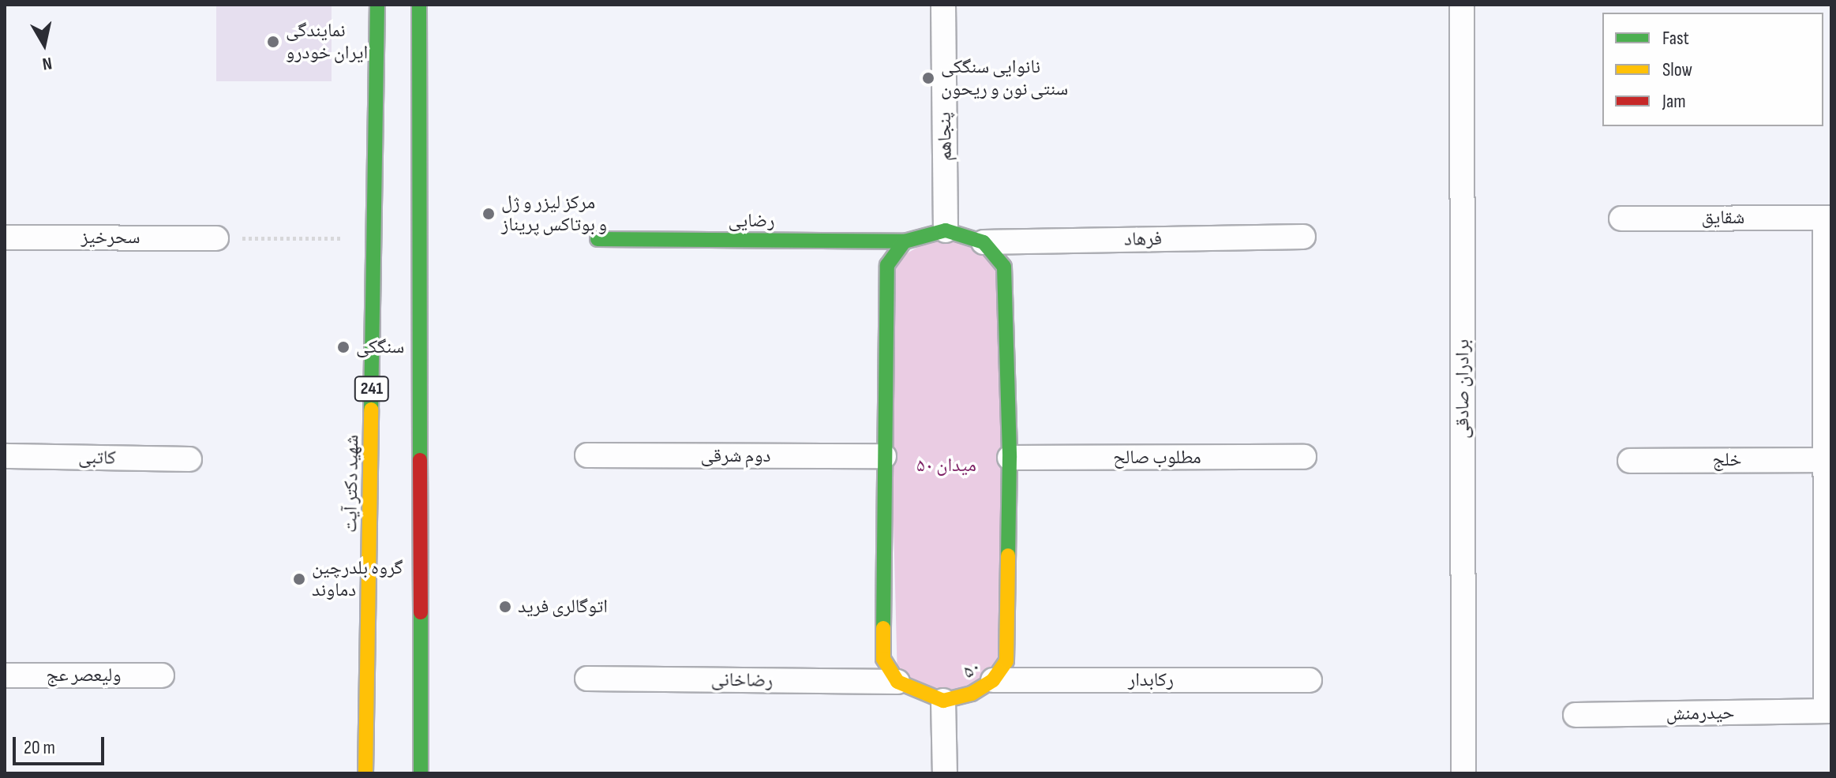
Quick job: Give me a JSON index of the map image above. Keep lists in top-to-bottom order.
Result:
{
  "streets": {
    "main road": [
      "رضایی",
      "241",
      "شهید دکتر آیت",
      "۵۰"
    ],
    "street": [
      "پنجاهم",
      "شقایق",
      "سحرخیز",
      "فرهاد",
      "برادران صادقی",
      "دوم شرقی",
      "کاتبی",
      "مطلوب صالح",
      "خلج",
      "ولیعصر عج",
      "رضاخانی",
      "رکابدار",
      "حیدرمنش"
    ]
  },
  "crossings": [
    ["فرهاد", "۵۰"],
    ["مطلوب صالح", "۵۰"],
    ["۵۰", "رکابدار"]
  ],
  "parks": ["میدان ۵۰"],
  "places": [
    "نمایندگی ایران خودرو",
    "نانوایی سنگکی سنتی نون و ریحون",
    "مرکز لیزر و ژل و بوتاکس پریناز",
    "سنگکی",
    "گروه بلدرچین دماوند",
    "اتوگالری فرید"
  ],
  "legend": ["Fast", "Slow", "Jam"],
  "scale_bar": "20 m",
  "north": "bottom"
}
